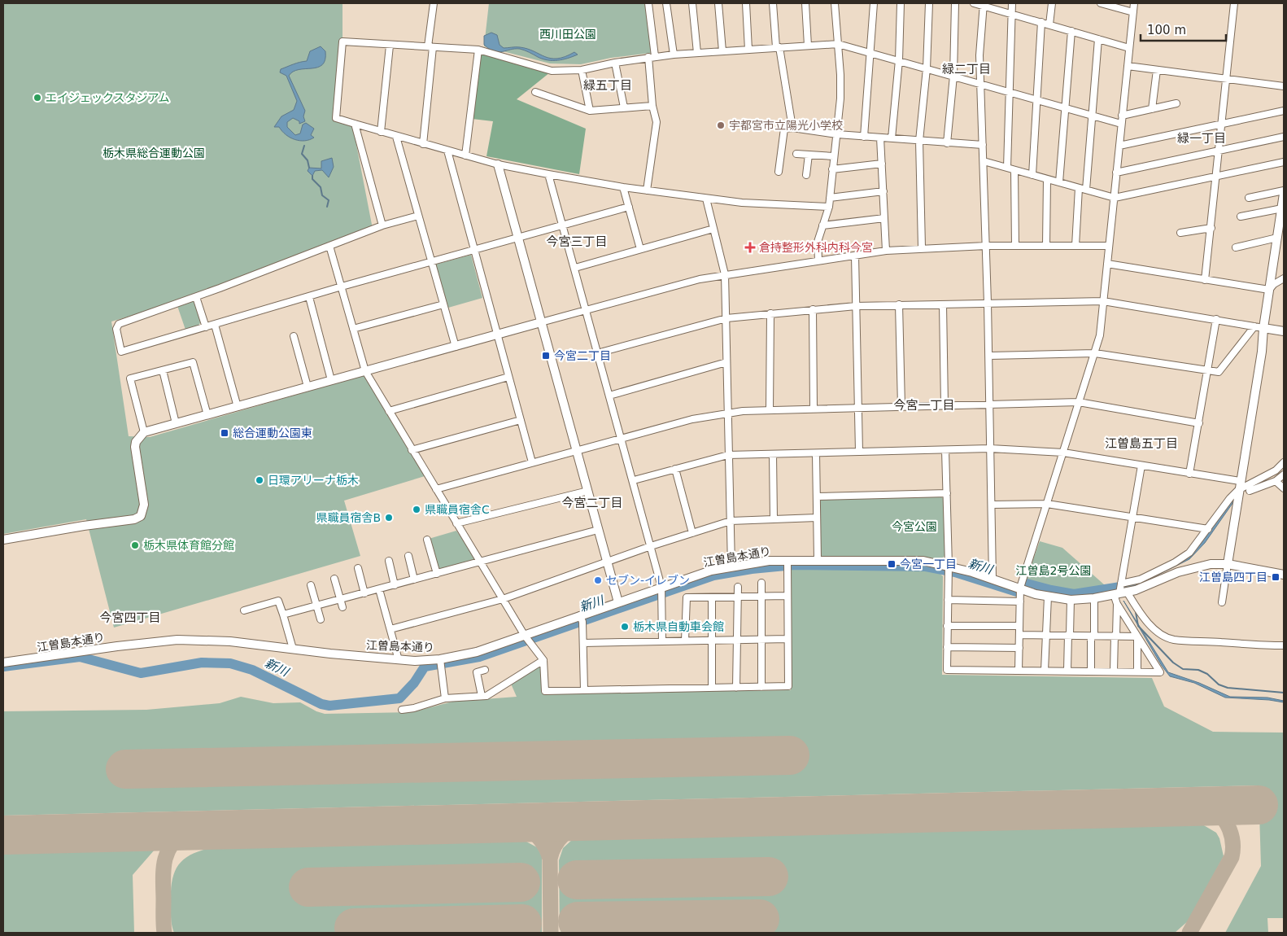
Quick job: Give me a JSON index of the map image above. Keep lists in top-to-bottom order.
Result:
{
  "streets": {
    "street": ["江曽島本通り"]
  },
  "districts": [
    "緑二丁目",
    "緑五丁目",
    "緑一丁目",
    "今宮三丁目",
    "今宮一丁目",
    "江曽島五丁目",
    "今宮二丁目",
    "今宮四丁目"
  ],
  "water": ["新川"],
  "parks": [
    "西川田公園",
    "栃木県総合運動公園",
    "今宮公園",
    "江曽島2号公園"
  ],
  "places": {
    "other": [
      "エイジェックスタジアム",
      "宇都宮市立陽光小学校",
      "日環アリーナ栃木",
      "県職員宿舎C",
      "県職員宿舎B",
      "栃木県体育館分館",
      "セブン-イレブン",
      "栃木県自動車会館"
    ],
    "health": ["倉持整形外科内科今宮"],
    "transit": [
      "今宮二丁目",
      "総合運動公園東",
      "今宮一丁目",
      "江曽島四丁目"
    ]
  },
  "scale_bar": "100 m"
}
